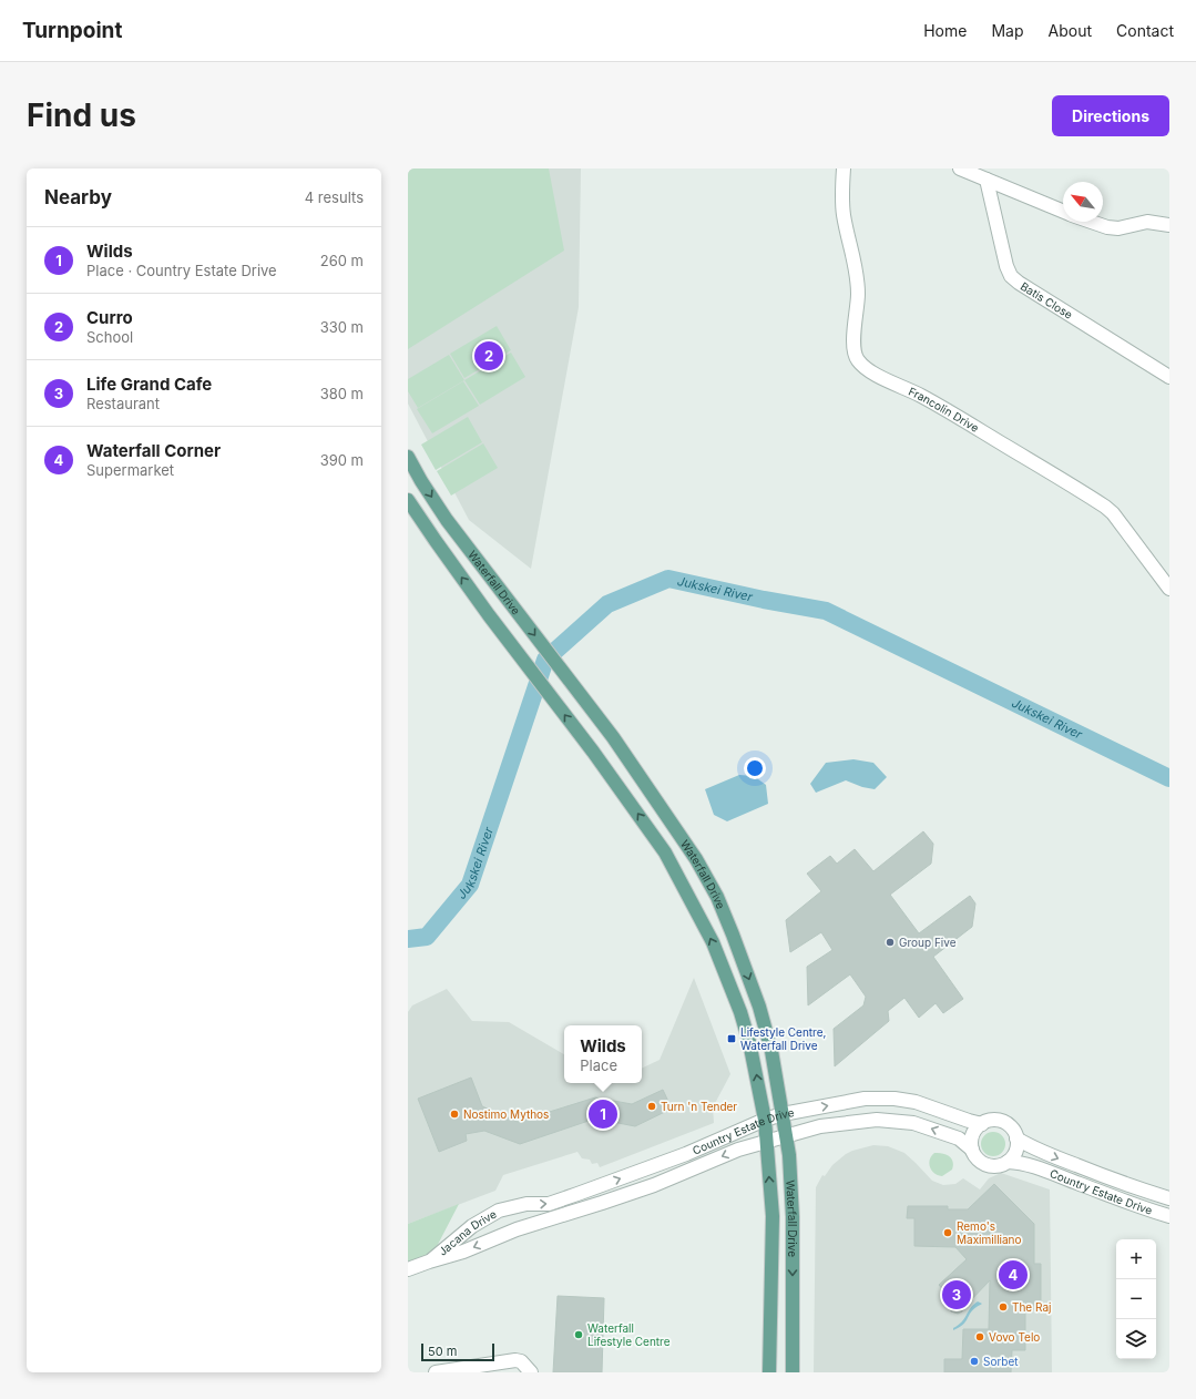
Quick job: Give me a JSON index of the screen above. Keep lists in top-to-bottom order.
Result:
{
  "streets": {
    "main road": ["Waterfall Drive"],
    "street": [
      "Batis Close",
      "Francolin Drive",
      "Country Estate Drive",
      "Jacana Drive"
    ]
  },
  "crossings": [
    ["Waterfall Drive", "Country Estate Drive"],
    ["Country Estate Drive", "Jacana Drive"]
  ],
  "water": ["Jukskei River"],
  "places": {
    "other": [
      "Group Five",
      "Turn 'n Tender",
      "Nostimo Mythos",
      "Remo's Maximilliano",
      "The Raj",
      "Waterfall Lifestyle Centre",
      "Vovo Telo",
      "Sorbet"
    ],
    "transit": ["Lifestyle Centre, Waterfall Drive"]
  },
  "scale_bar": "50 m",
  "north": "top left",
  "page": {
    "header": "Turnpoint",
    "nav": [
      "Home",
      "Map",
      "About",
      "Contact"
    ],
    "buttons": "Directions",
    "title": "Find us",
    "heading": ["Nearby", "4 results"],
    "list": [
      {
        "mark": "1",
        "name": "Wilds",
        "note": "Place · Country Estate Drive",
        "value": "260 m"
      },
      {
        "mark": "2",
        "name": "Curro",
        "note": "School",
        "value": "330 m"
      },
      {
        "mark": "3",
        "name": "Life Grand Cafe",
        "note": "Restaurant",
        "value": "380 m"
      },
      {
        "mark": "4",
        "name": "Waterfall Corner",
        "note": "Supermarket",
        "value": "390 m"
      }
    ],
    "pins": [
      "2",
      "1",
      "4",
      "3"
    ],
    "popup": ["Wilds", "Place"],
    "map_buttons": ["+", "−"],
    "scale": "50 m"
  }
}
